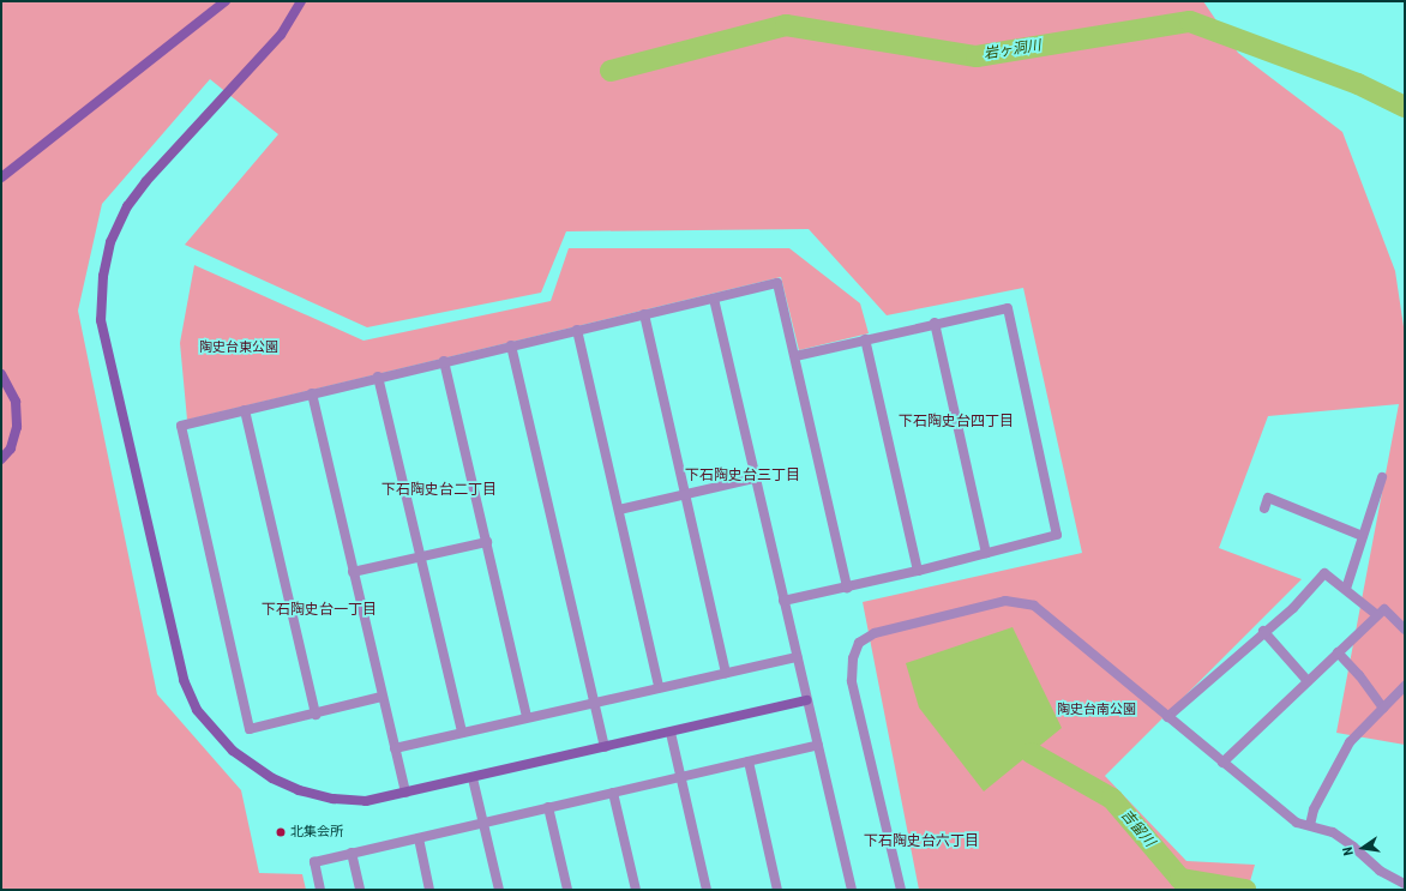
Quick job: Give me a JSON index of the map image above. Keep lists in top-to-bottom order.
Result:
{
  "districts": [
    "下石陶史台四丁目",
    "下石陶史台三丁目",
    "下石陶史台二丁目",
    "下石陶史台一丁目",
    "下石陶史台六丁目"
  ],
  "water": ["岩ヶ洞川", "吉留川"],
  "parks": ["陶史台東公園", "陶史台南公園"],
  "places": ["北集会所"],
  "north": "left"
}
